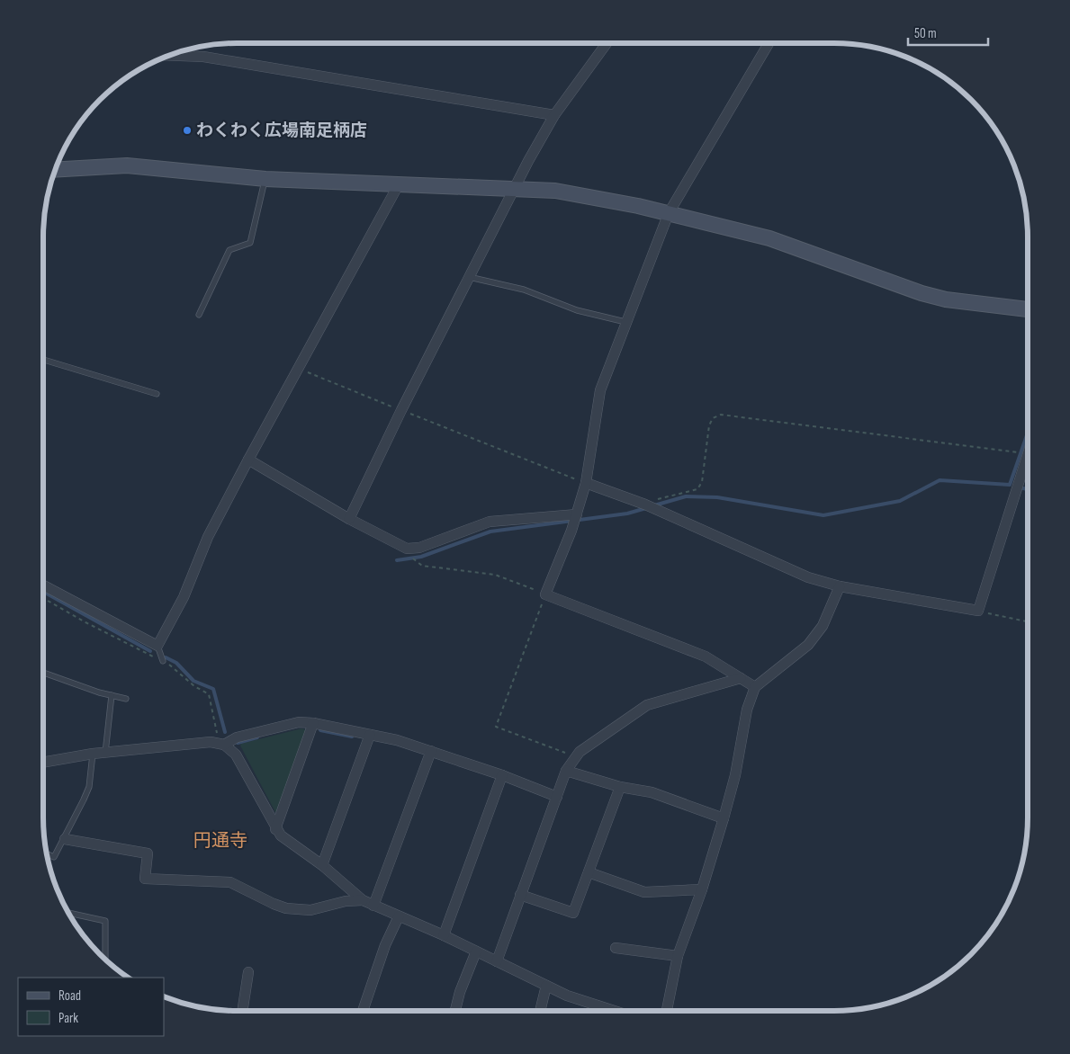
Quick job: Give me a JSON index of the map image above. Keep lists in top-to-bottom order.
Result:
{
  "districts": ["円通寺"],
  "places": ["わくわく広場南足柄店"],
  "legend": ["Road", "Park"],
  "scale_bar": "50 m"
}
